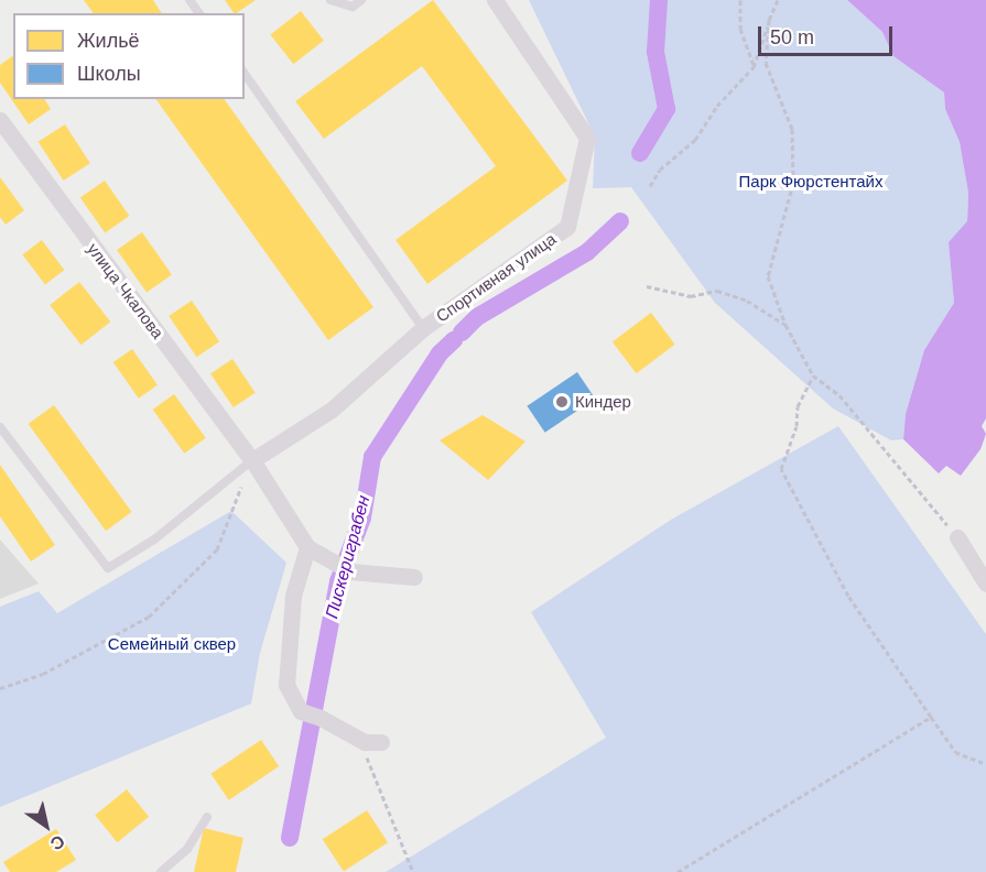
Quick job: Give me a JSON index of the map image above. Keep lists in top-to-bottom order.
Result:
{
  "streets": {
    "street": ["Спортивная улица", "улица Чкалова"]
  },
  "crossings": [
    ["Спортивная улица", "улица Чкалова"]
  ],
  "water": ["Пискериграбен"],
  "parks": ["Парк Фюрстентайх", "Семейный сквер"],
  "places": ["Киндер"],
  "legend": ["Жильё", "Школы"],
  "scale_bar": "50 m",
  "north": "bottom right"
}
